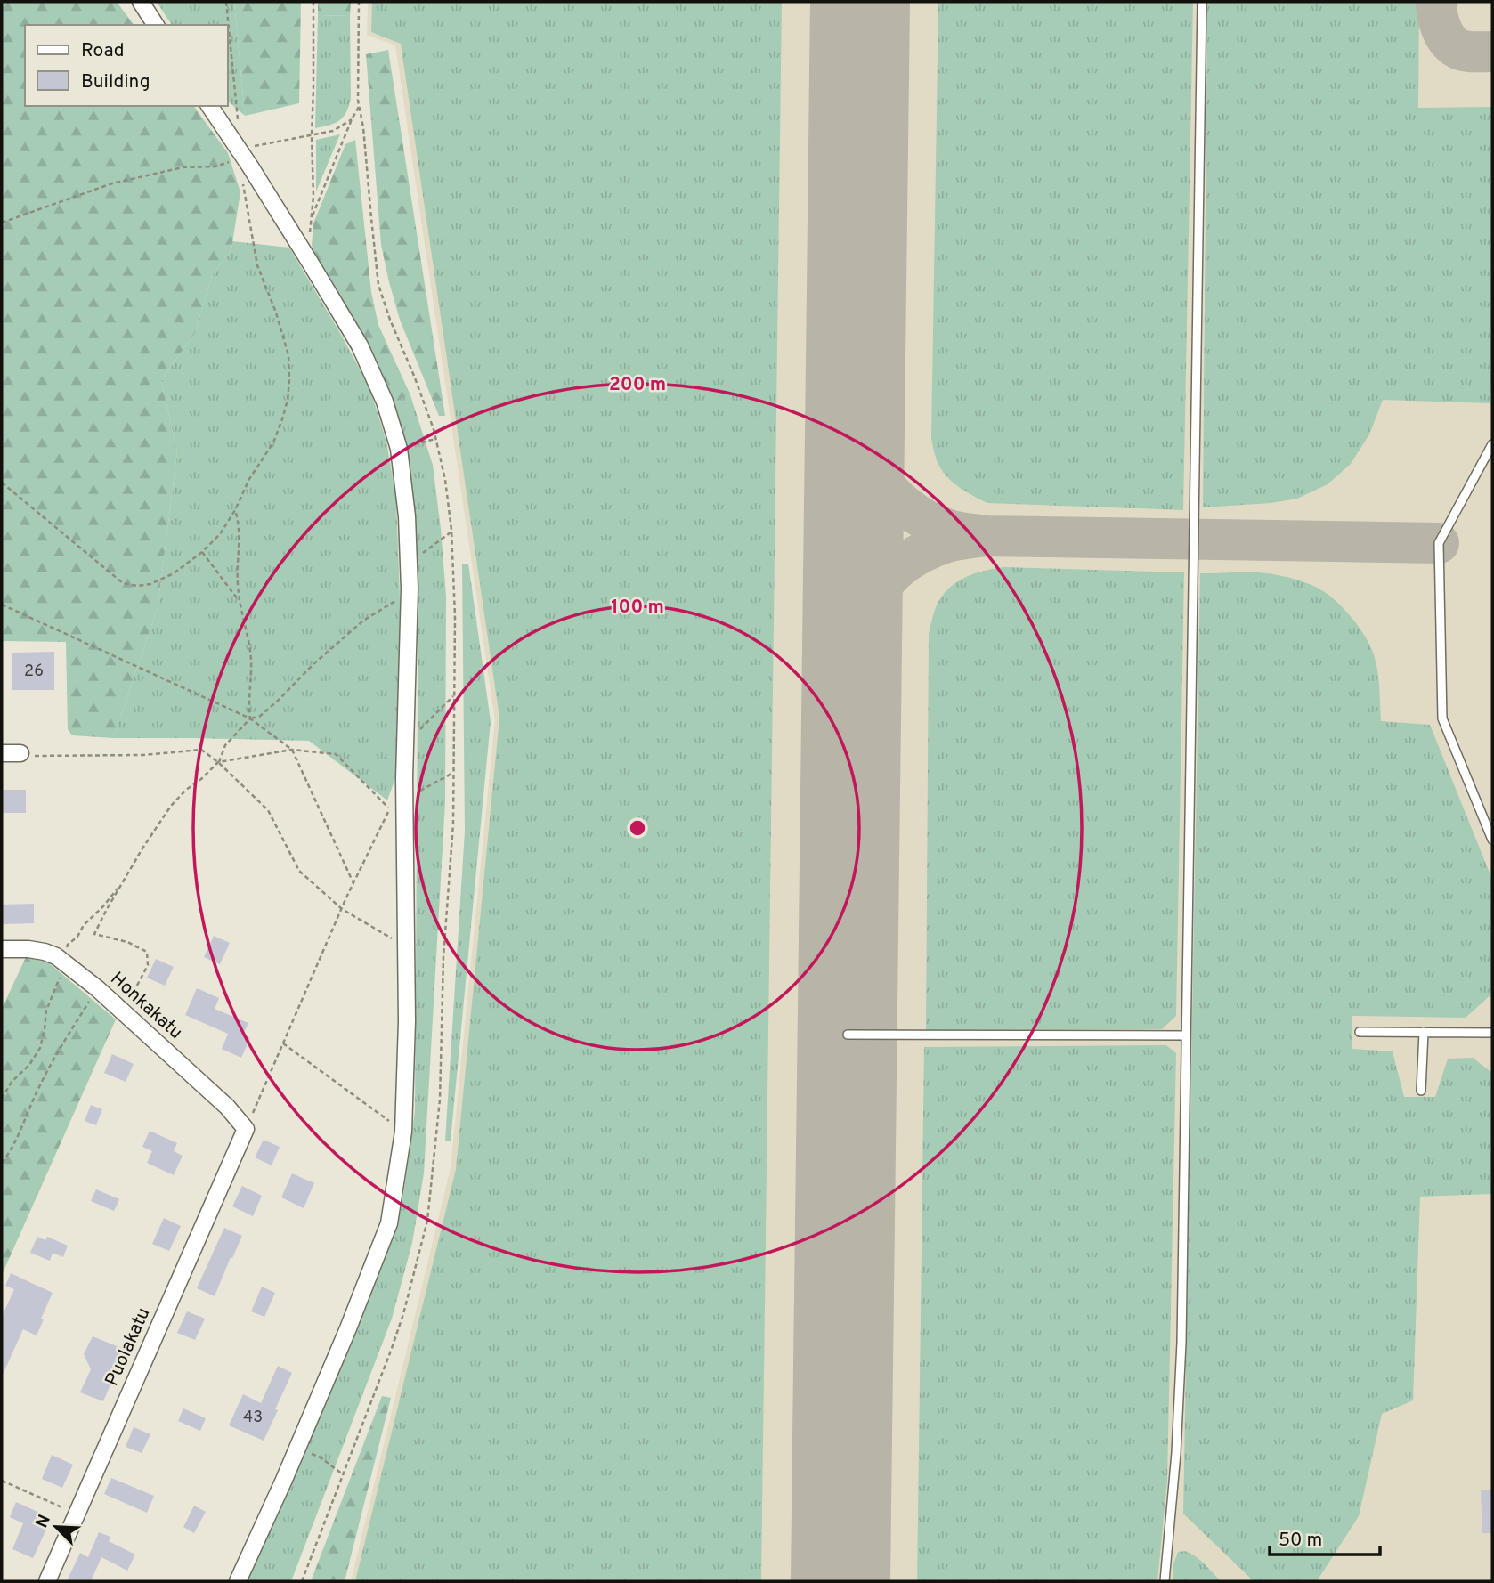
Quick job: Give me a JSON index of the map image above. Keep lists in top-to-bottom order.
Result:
{
  "streets": {
    "street": ["Honkakatu", "Puolakatu"]
  },
  "crossings": [
    ["Honkakatu", "Puolakatu"]
  ],
  "house_numbers": ["26", "43"],
  "legend": ["Road", "Building"],
  "scale_bar": "50 m",
  "north": "top left",
  "rings": ["200 m", "100 m"]
}
